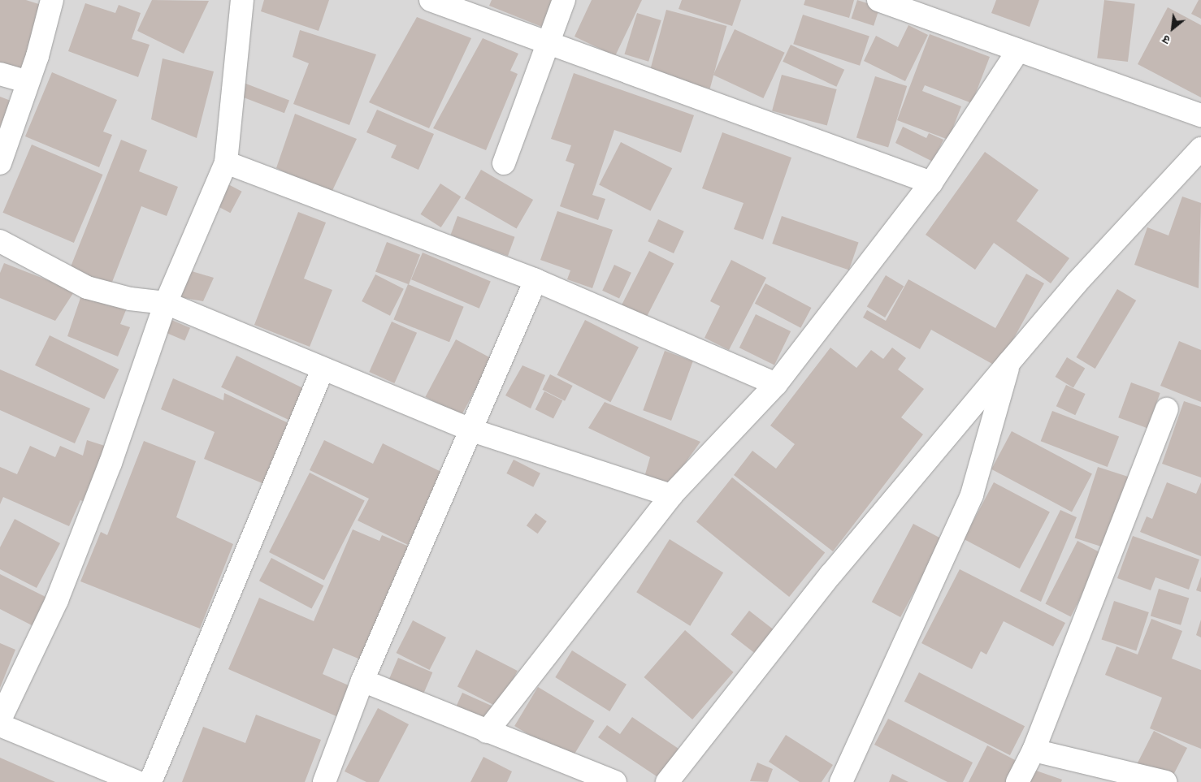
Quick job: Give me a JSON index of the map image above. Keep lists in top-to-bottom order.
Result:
{
  "north": "bottom left"
}
